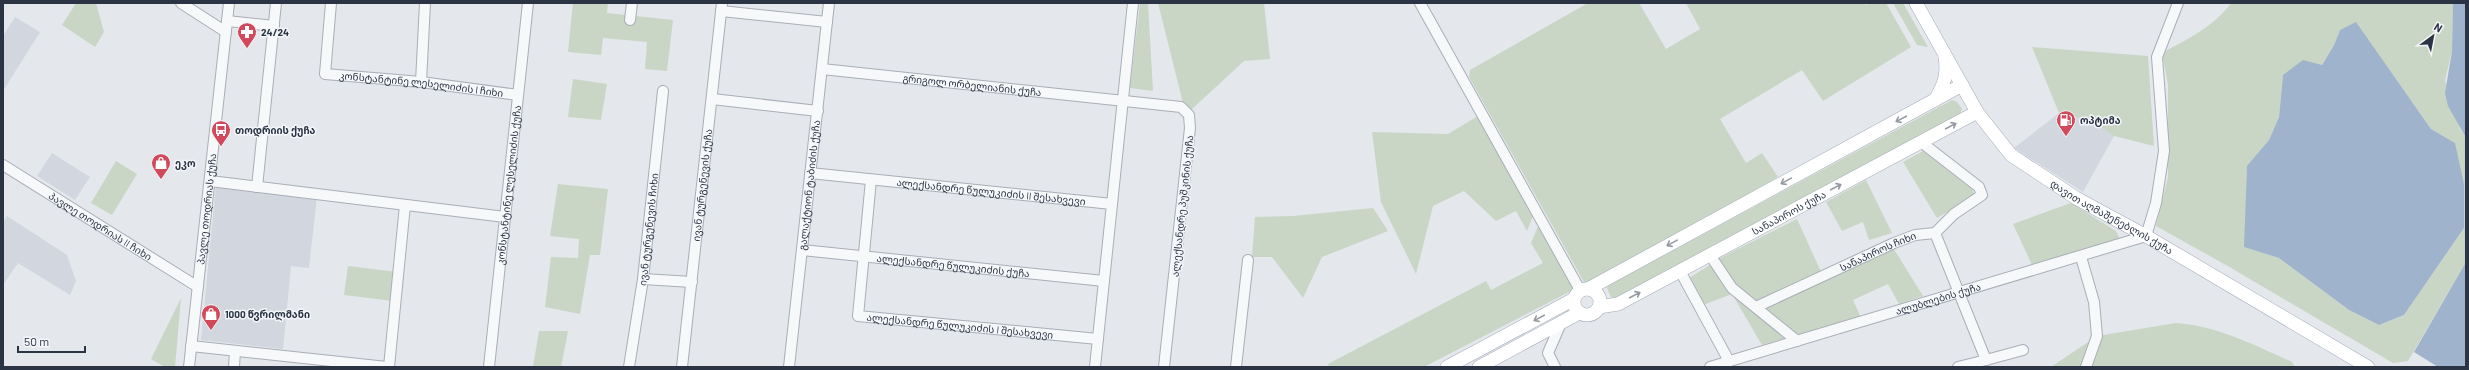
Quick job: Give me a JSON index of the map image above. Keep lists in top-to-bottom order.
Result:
{
  "streets": {
    "main road": ["სანაპიროს ქუჩა", "დავით აღმაშენებლის ქუჩა"],
    "street": [
      "კონსტანტინე ლესელიძის I ჩიხი",
      "გრიგოლ ორბელიანის ქუჩა",
      "კონსტანტინე ლესელიძის ქუჩა",
      "ივან ტურგენევის ქუჩა",
      "გალაქტიონ ტაბიძის ქუჩა",
      "ალექსანდრე წულუკიძის II შესახვევი",
      "ალექსანდრე პუშკინის ქუჩა",
      "პავლე თოდრიას ქუჩა",
      "პავლე თოდრიას II ჩიხი",
      "ივან ტურგენევის ჩიხი",
      "სანაპიროს ჩიხი",
      "ალექსანდრე წულუკიძის ქუჩა",
      "ალუბლების ქუჩა",
      "ალექსანდრე წულუკიძის I შესახვევი"
    ]
  },
  "crossings": [
    ["კონსტანტინე ლესელიძის I ჩიხი", "კონსტანტინე ლესელიძის ქუჩა"],
    ["გრიგოლ ორბელიანის ქუჩა", "გალაქტიონ ტაბიძის ქუჩა"],
    ["გრიგოლ ორბელიანის ქუჩა", "ალექსანდრე პუშკინის ქუჩა"],
    ["გალაქტიონ ტაბიძის ქუჩა", "ალექსანდრე წულუკიძის II შესახვევი"],
    ["გალაქტიონ ტაბიძის ქუჩა", "ალექსანდრე წულუკიძის ქუჩა"],
    ["პავლე თოდრიას ქუჩა", "პავლე თოდრიას II ჩიხი"],
    ["სანაპიროს ქუჩა", "დავით აღმაშენებლის ქუჩა"],
    ["დავით აღმაშენებლის ქუჩა", "ალუბლების ქუჩა"],
    ["ალექსანდრე წულუკიძის ქუჩა", "ალექსანდრე წულუკიძის I შესახვევი"]
  ],
  "places": {
    "pharmacy": ["24/24"],
    "fuel station": ["ოპტიმა"],
    "bus stop": ["თოდრიის ქუჩა"],
    "shop": ["ეკო", "1000 წვრილმანი"]
  },
  "scale_bar": "50 m",
  "north": "top right"
}
